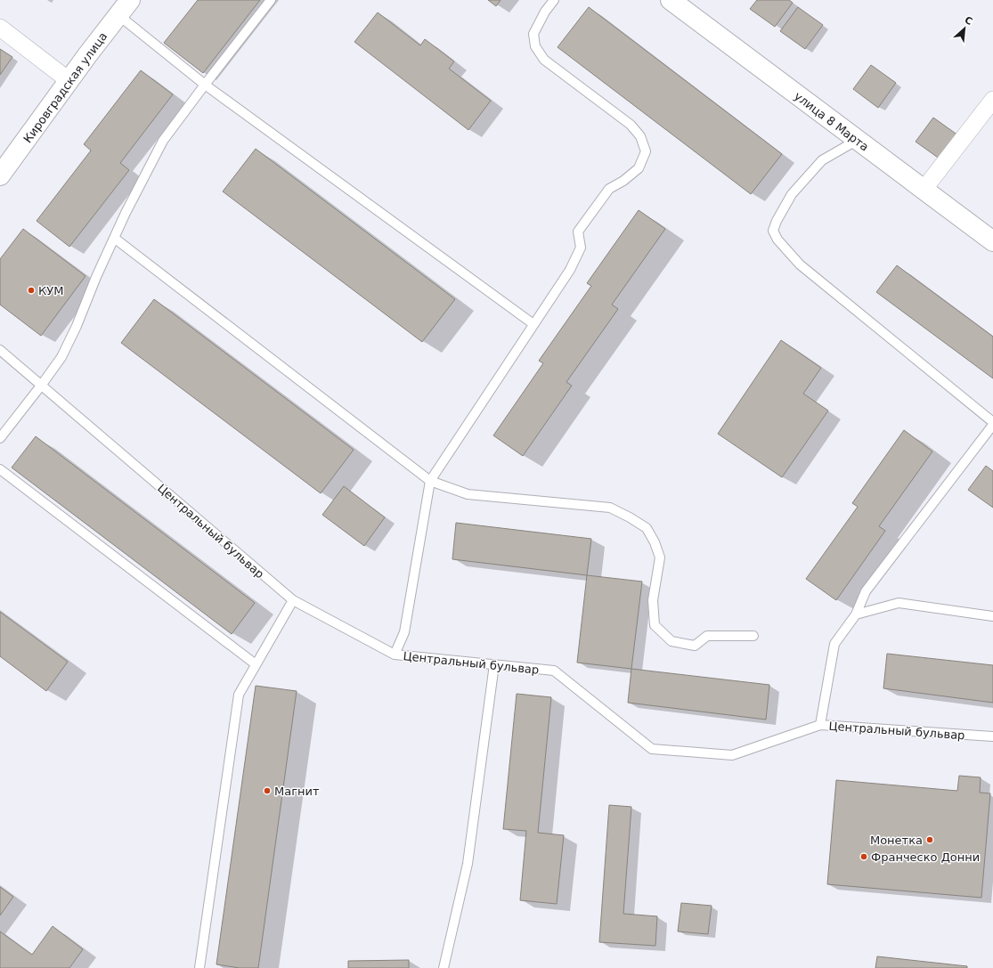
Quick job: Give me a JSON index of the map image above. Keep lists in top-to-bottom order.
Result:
{
  "streets": {
    "street": ["Кировградская улица", "улица 8 Марта"],
    "lane": ["Центральный бульвар"]
  },
  "places": [
    "КУМ",
    "Магнит",
    "Монетка",
    "Франческо Донни"
  ],
  "north": "top right"
}
